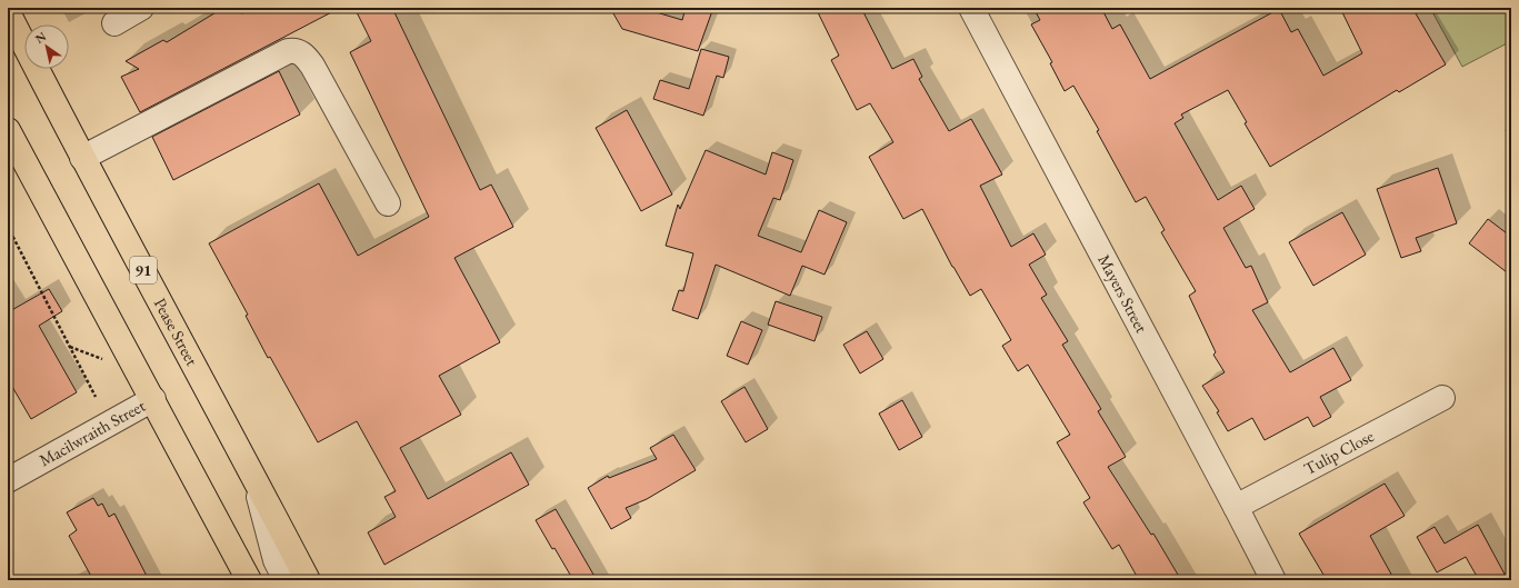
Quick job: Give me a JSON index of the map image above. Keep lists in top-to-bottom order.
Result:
{
  "streets": {
    "main road": ["91", "Pease Street"],
    "street": ["Mayers Street", "Macilwraith Street", "Tulip Close"]
  },
  "crossings": [
    ["Mayers Street", "Tulip Close"]
  ],
  "north": "top left"
}
